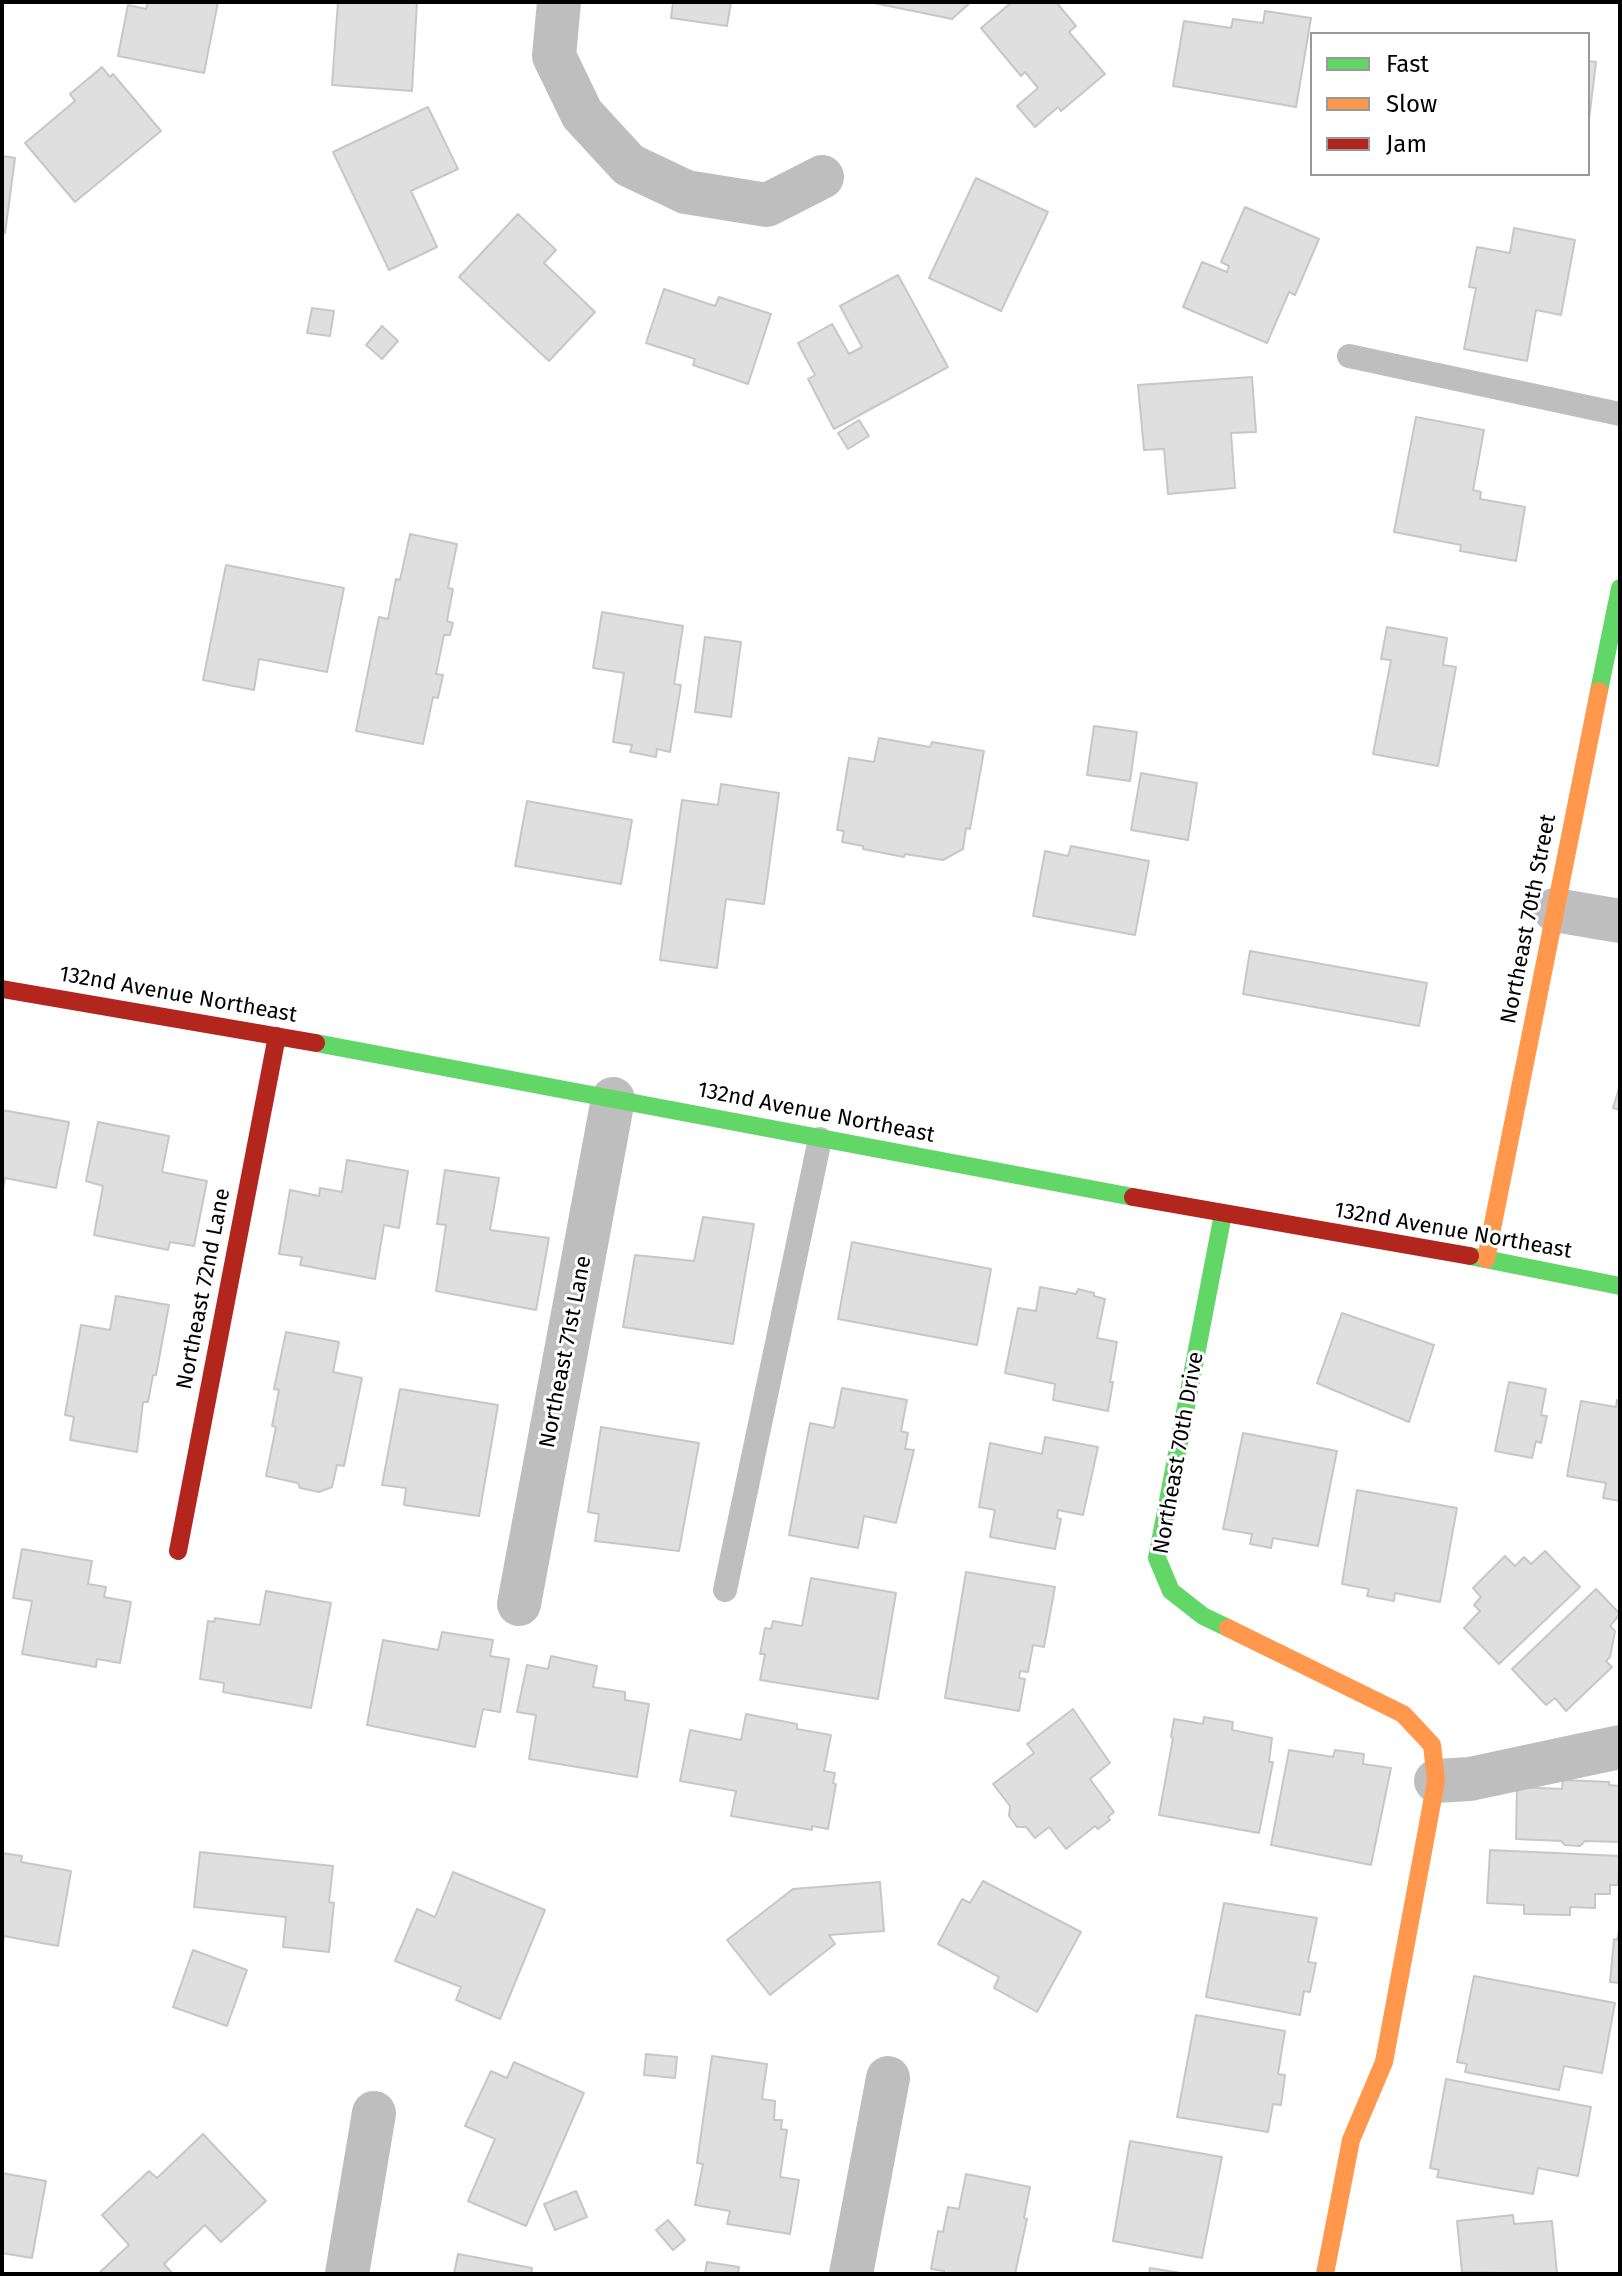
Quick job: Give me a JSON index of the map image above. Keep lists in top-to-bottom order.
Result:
{
  "streets": {
    "street": [
      "Northeast 70th Street",
      "132nd Avenue Northeast",
      "Northeast 72nd Lane",
      "Northeast 71st Lane",
      "Northeast 70th Drive"
    ]
  },
  "crossings": [
    ["Northeast 70th Street", "132nd Avenue Northeast"],
    ["132nd Avenue Northeast", "Northeast 72nd Lane"],
    ["132nd Avenue Northeast", "Northeast 71st Lane"],
    ["132nd Avenue Northeast", "Northeast 70th Drive"]
  ],
  "legend": ["Fast", "Slow", "Jam"]
}
